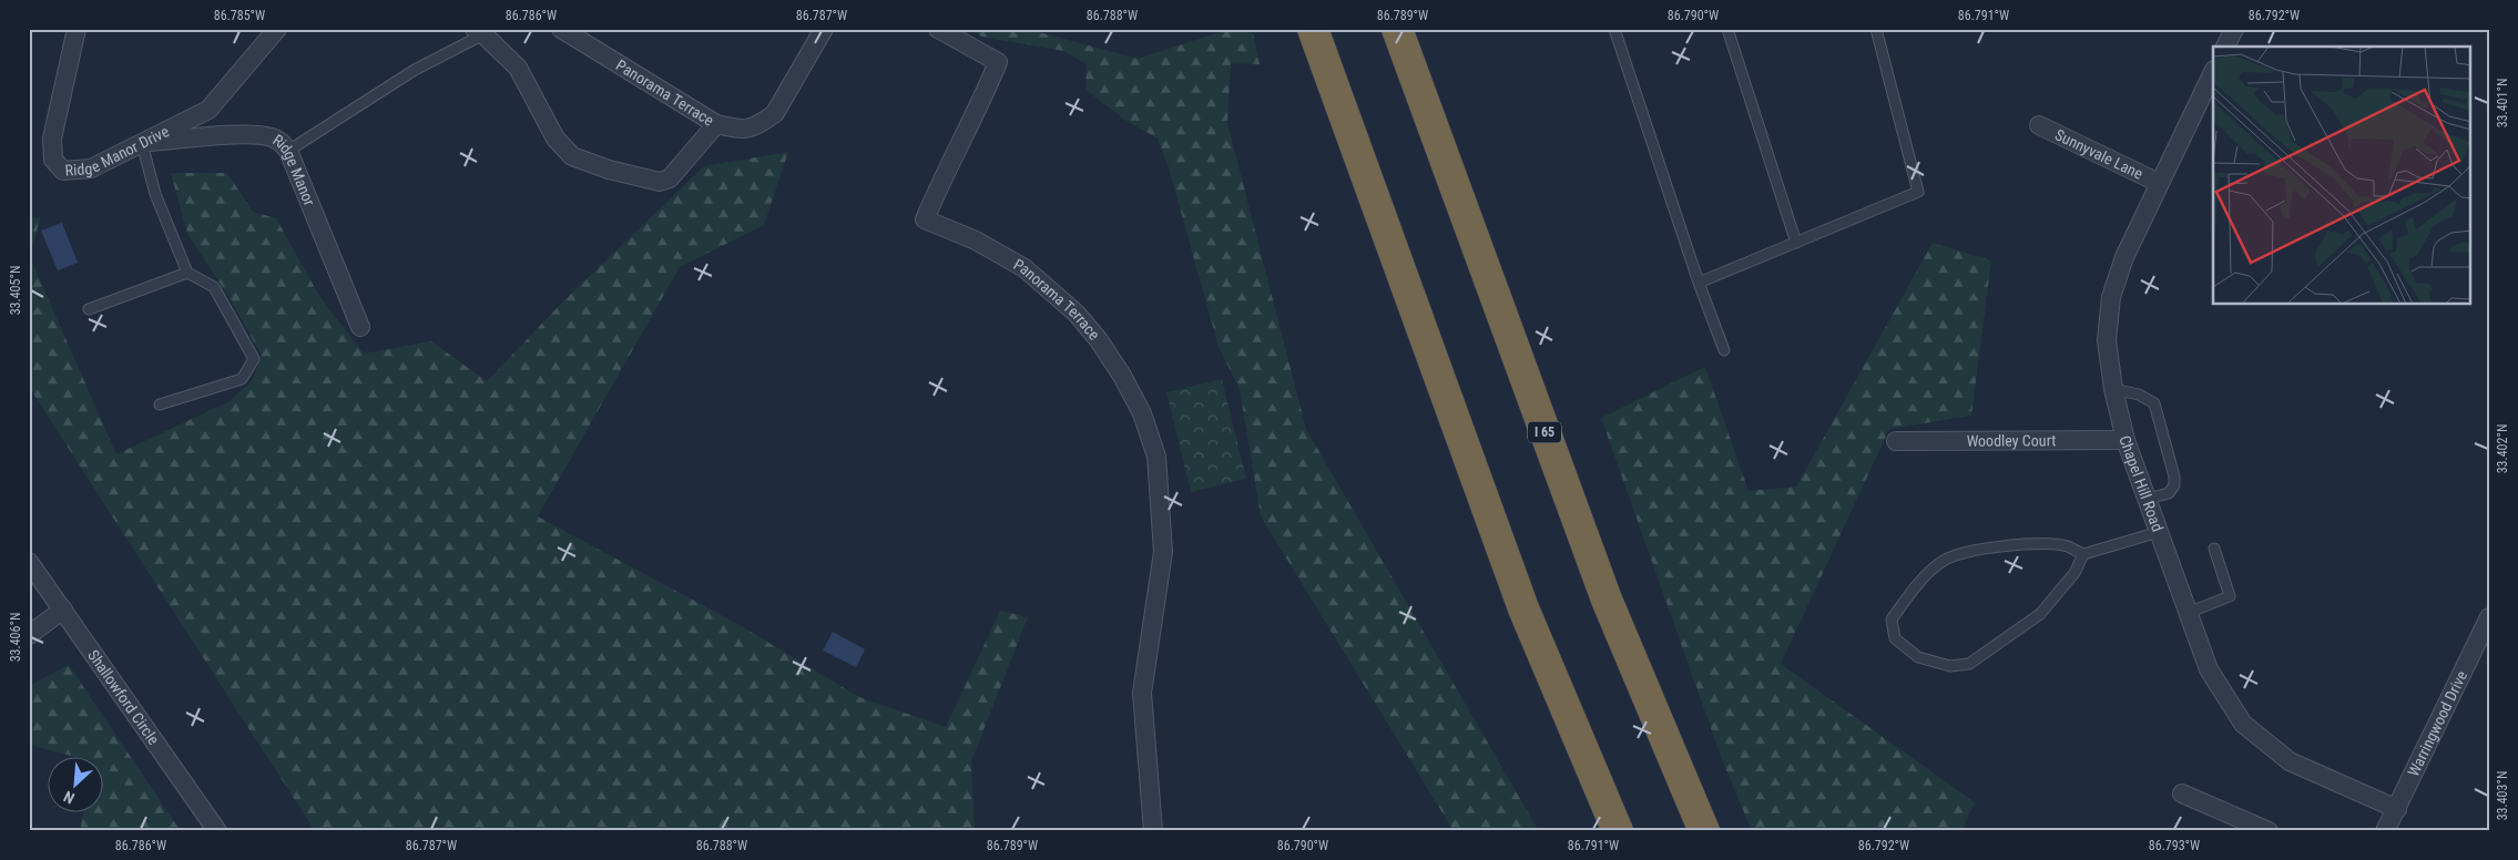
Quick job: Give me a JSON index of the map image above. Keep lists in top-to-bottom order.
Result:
{
  "streets": {
    "highway": ["I 65"],
    "street": [
      "Panorama Terrace",
      "Ridge Manor Drive",
      "Sunnyvale Lane",
      "Ridge Manor",
      "Woodley Court",
      "Chapel Hill Road",
      "Shallowford Circle",
      "Warringwood Drive"
    ]
  },
  "crossings": [
    ["Ridge Manor Drive", "Ridge Manor"],
    ["Sunnyvale Lane", "Chapel Hill Road"],
    ["Woodley Court", "Chapel Hill Road"],
    ["Chapel Hill Road", "Warringwood Drive"]
  ],
  "north": "bottom left",
  "coordinates": [
    "86.785°W",
    "86.786°W",
    "86.787°W",
    "86.788°W",
    "86.789°W",
    "86.790°W",
    "86.791°W",
    "86.792°W",
    "33.401°N",
    "33.405°N",
    "33.402°N",
    "33.406°N",
    "33.403°N",
    "86.793°W"
  ]
}
